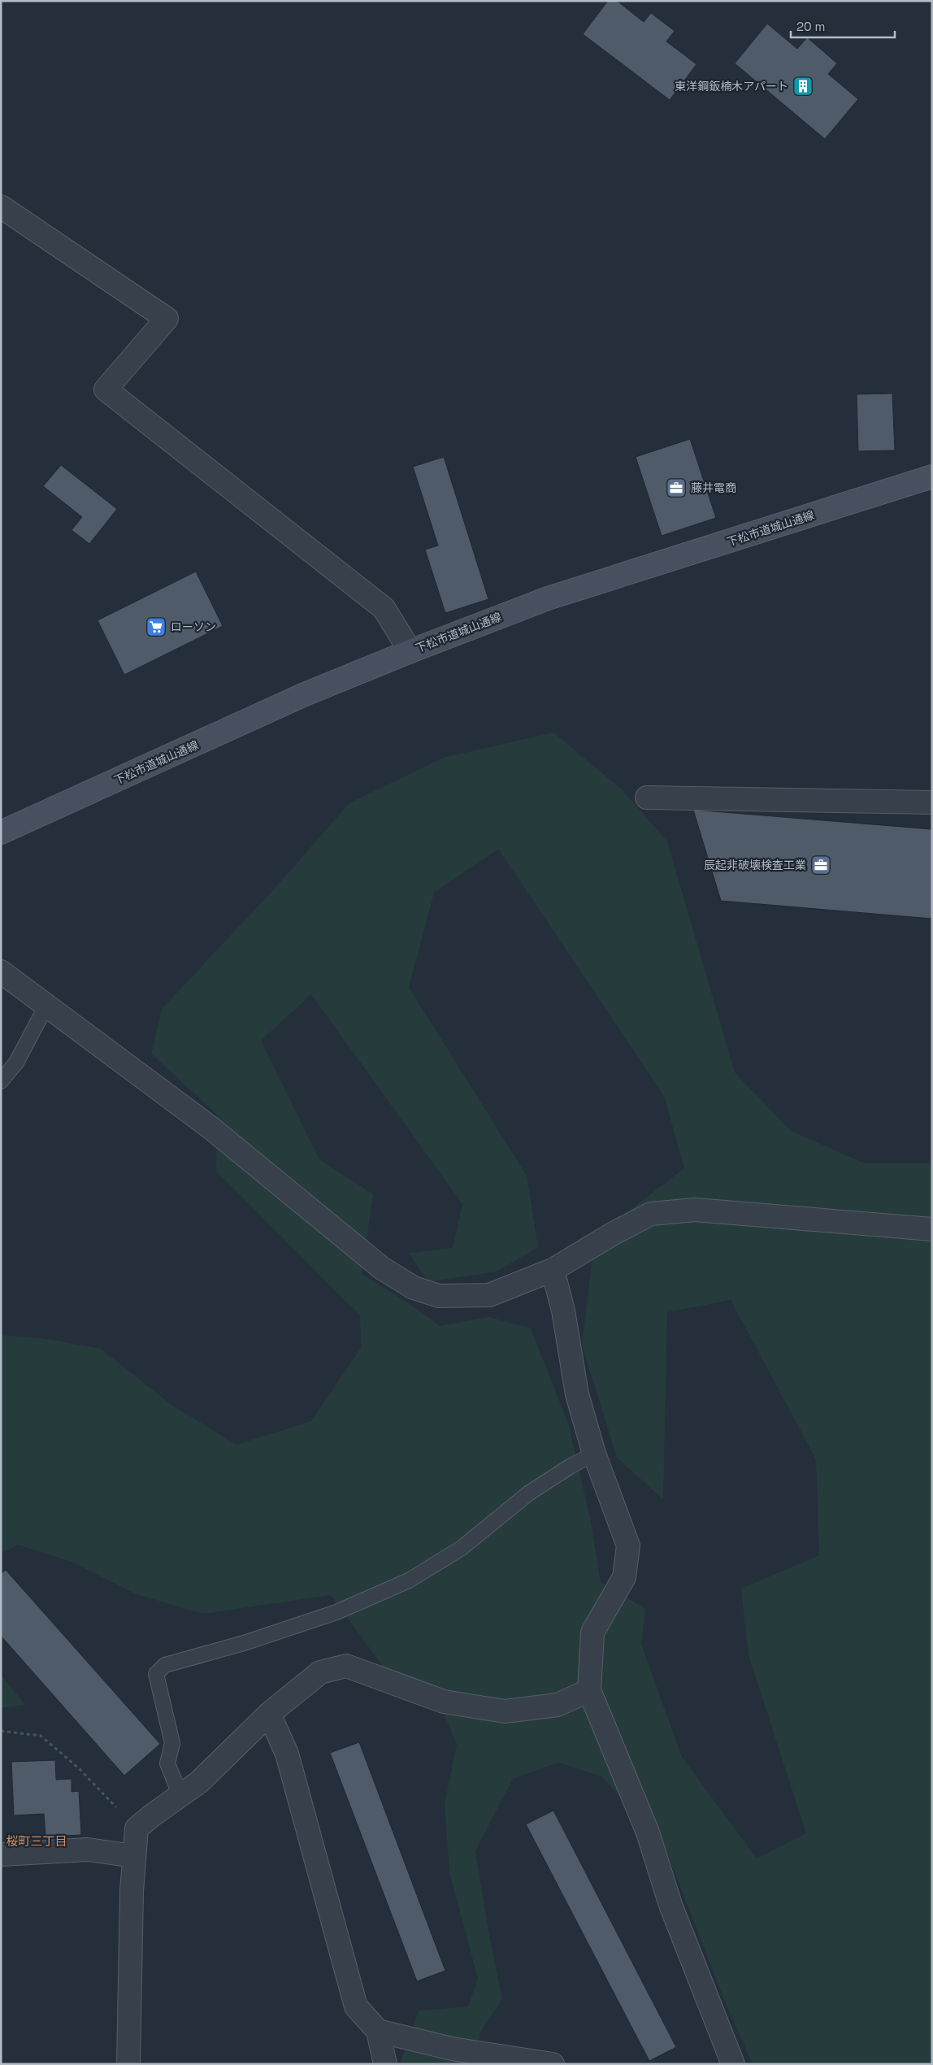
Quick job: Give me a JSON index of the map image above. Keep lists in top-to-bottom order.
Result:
{
  "streets": {
    "street": ["下松市道城山通線"]
  },
  "districts": ["桜町三丁目"],
  "places": {
    "building": ["東洋鋼鈑楠木アパート"],
    "office": ["藤井電商", "辰起非破壊検査工業"],
    "supermarket": ["ローソン"]
  },
  "scale_bar": "20 m"
}
